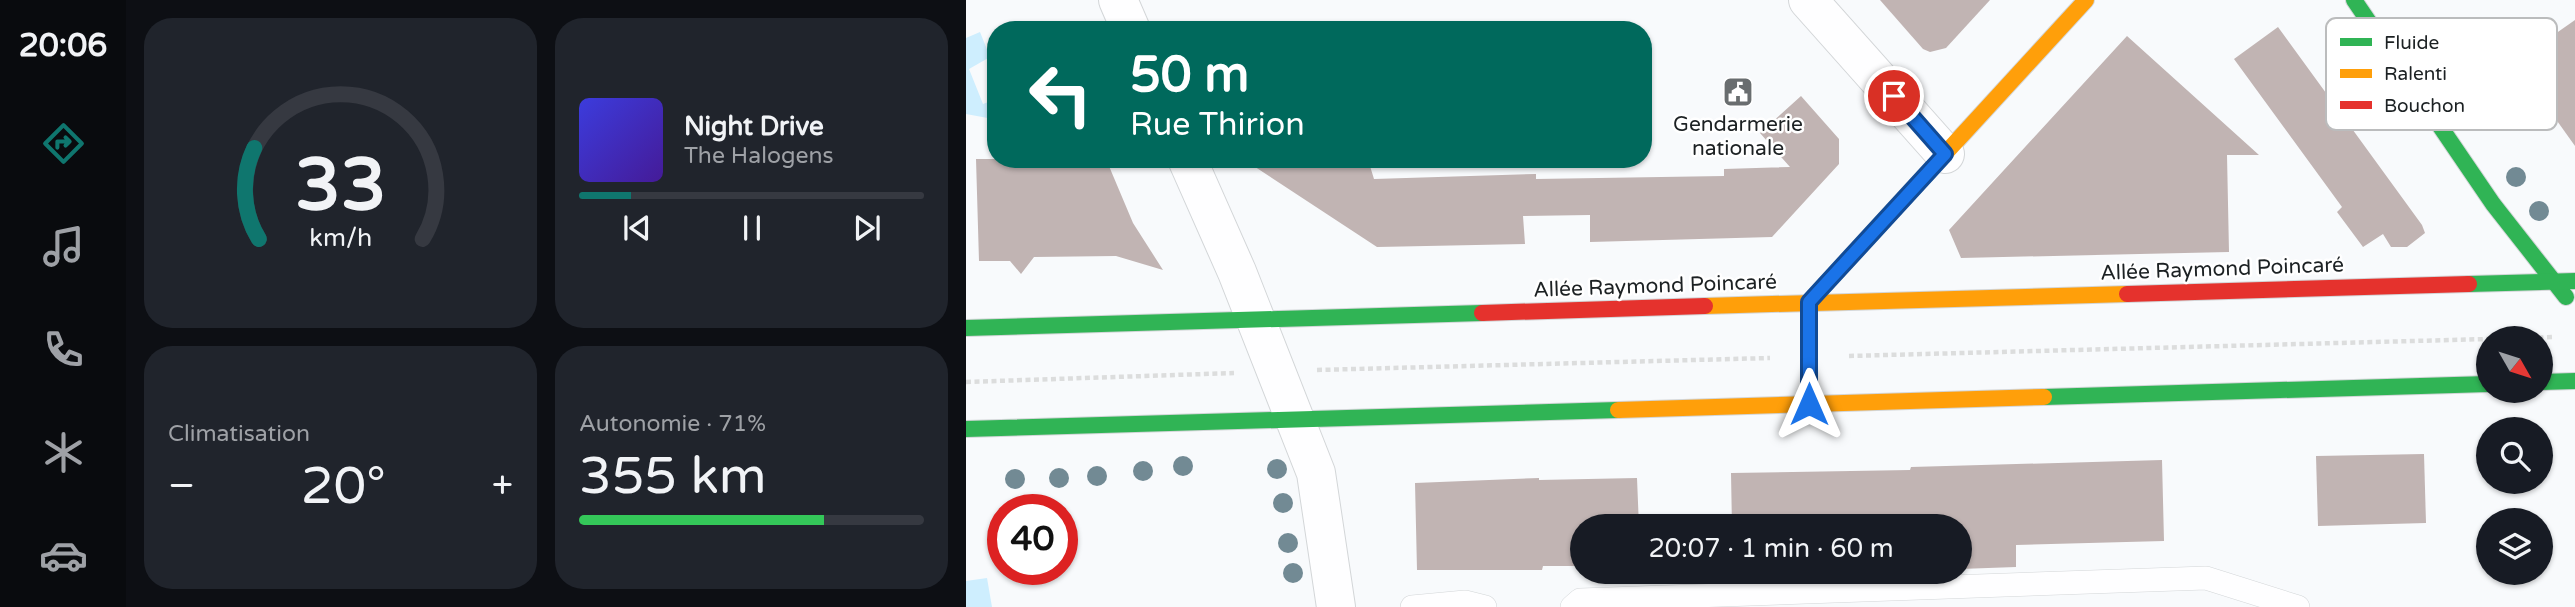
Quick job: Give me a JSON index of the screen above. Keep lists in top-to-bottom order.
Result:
{
  "streets": {
    "main road": ["Allée Raymond Poincaré"]
  },
  "places": {
    "public building": ["Gendarmerie nationale"]
  },
  "legend": ["Fluide", "Ralenti", "Bouchon"],
  "north": "bottom right",
  "page": {
    "tabs": "20:06",
    "turn": ["50 m", "Rue Thirion"],
    "song": ["Night Drive", "The Halogens"],
    "tile": [
      "Climatisation",
      ["Autonomie · 71%", "355 km"]
    ],
    "heat": ["−", "20°", "+"],
    "limit": "40",
    "trip": "20:07 · 1 min · 60 m",
    "gauge": ["33", "km/h"]
  }
}
